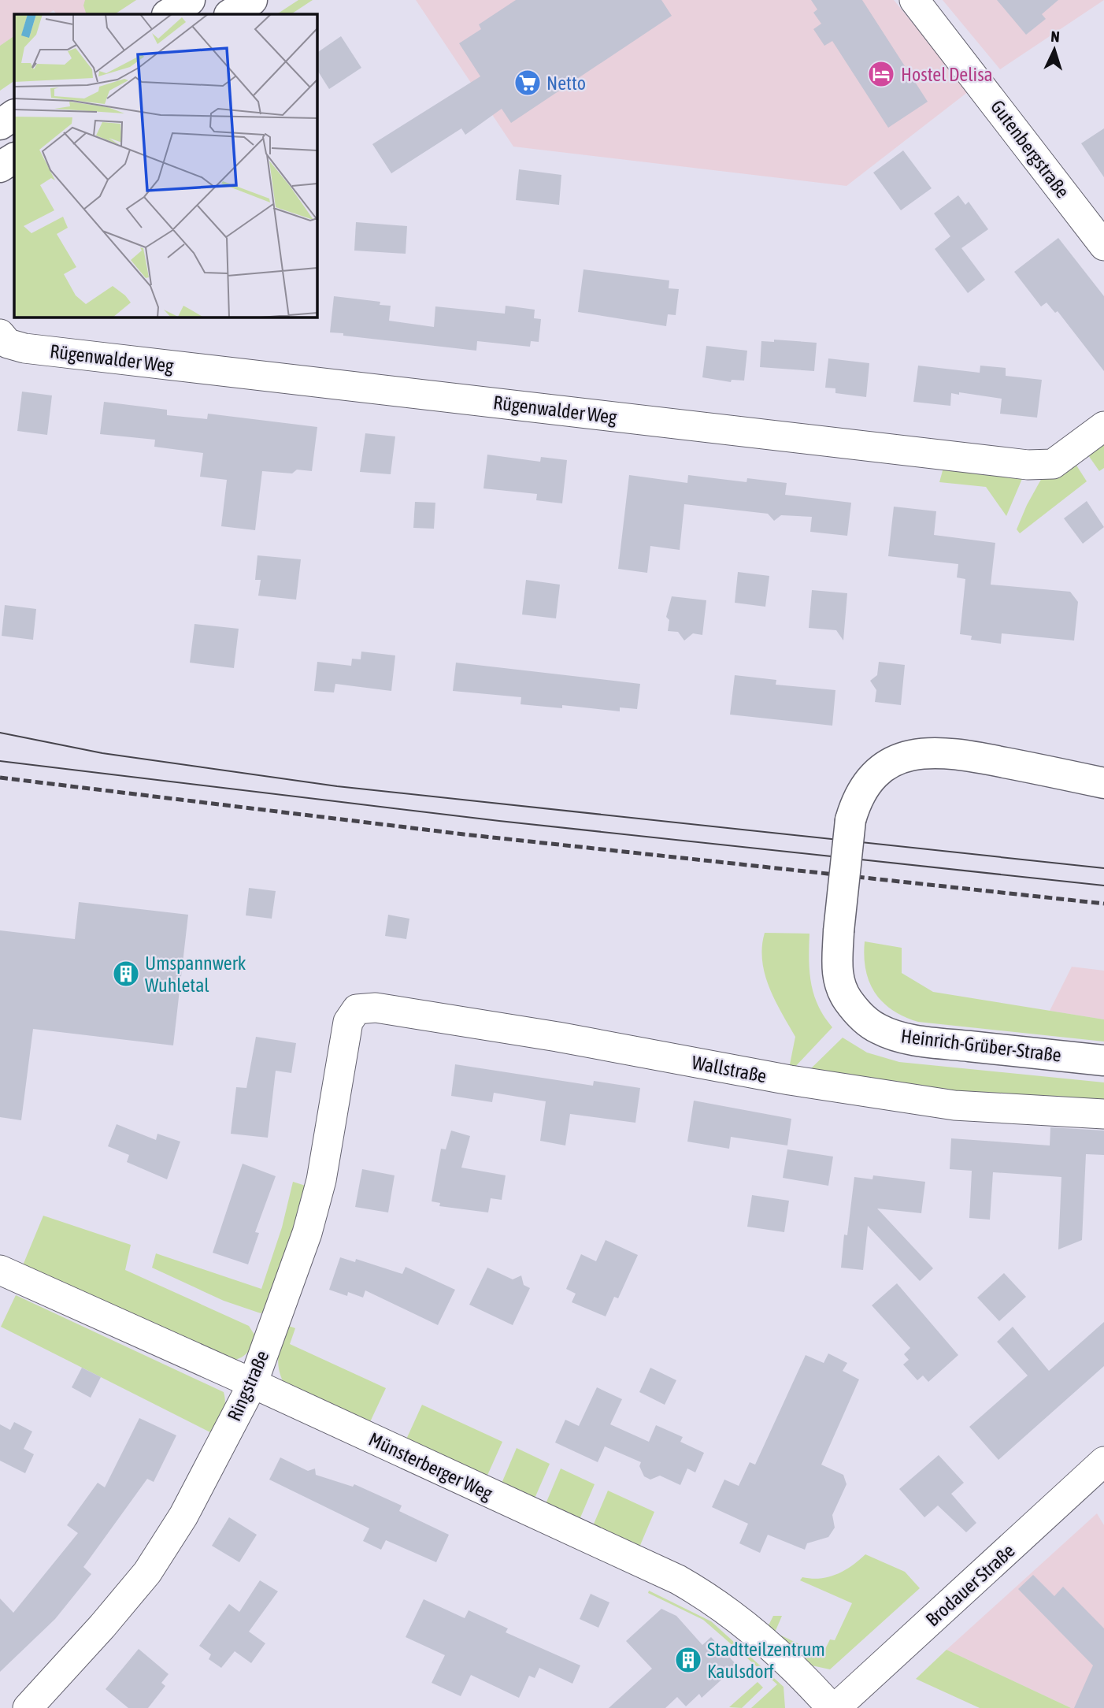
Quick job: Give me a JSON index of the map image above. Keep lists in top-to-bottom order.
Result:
{
  "streets": {
    "street": [
      "Gutenbergstraße",
      "Rügenwalder Weg",
      "Heinrich-Grüber-Straße",
      "Wallstraße",
      "Ringstraße",
      "Münsterberger Weg",
      "Brodauer Straße"
    ]
  },
  "crossings": [
    ["Wallstraße", "Ringstraße"],
    ["Ringstraße", "Münsterberger Weg"],
    ["Münsterberger Weg", "Brodauer Straße"]
  ],
  "places": {
    "hotel": ["Hostel Delisa"],
    "supermarket": ["Netto"],
    "building": ["Umspannwerk Wuhletal", "Stadtteilzentrum Kaulsdorf"]
  },
  "north": "top"
}
